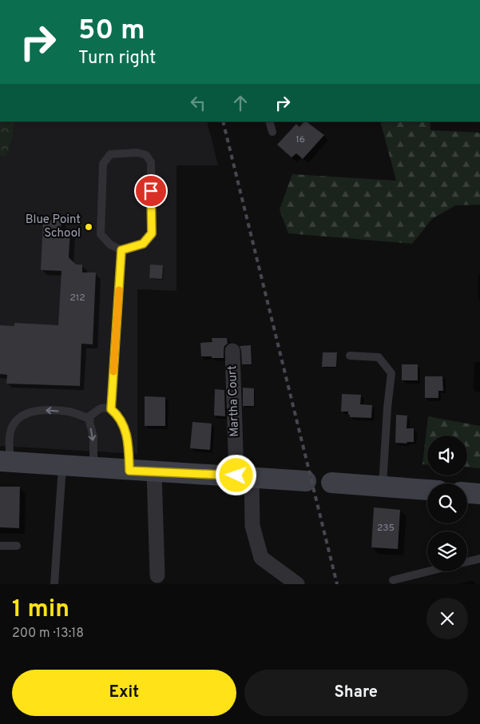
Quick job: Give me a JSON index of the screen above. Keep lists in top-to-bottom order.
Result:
{
  "streets": {
    "street": ["Martha Court"]
  },
  "places": ["Blue Point School"],
  "house_numbers": ["16", "212", "235"],
  "page": {
    "turn": ["50 m", "Turn right"],
    "heading": ["1 min", "200 m · 13:18"],
    "buttons": ["Exit", "Share"]
  }
}
